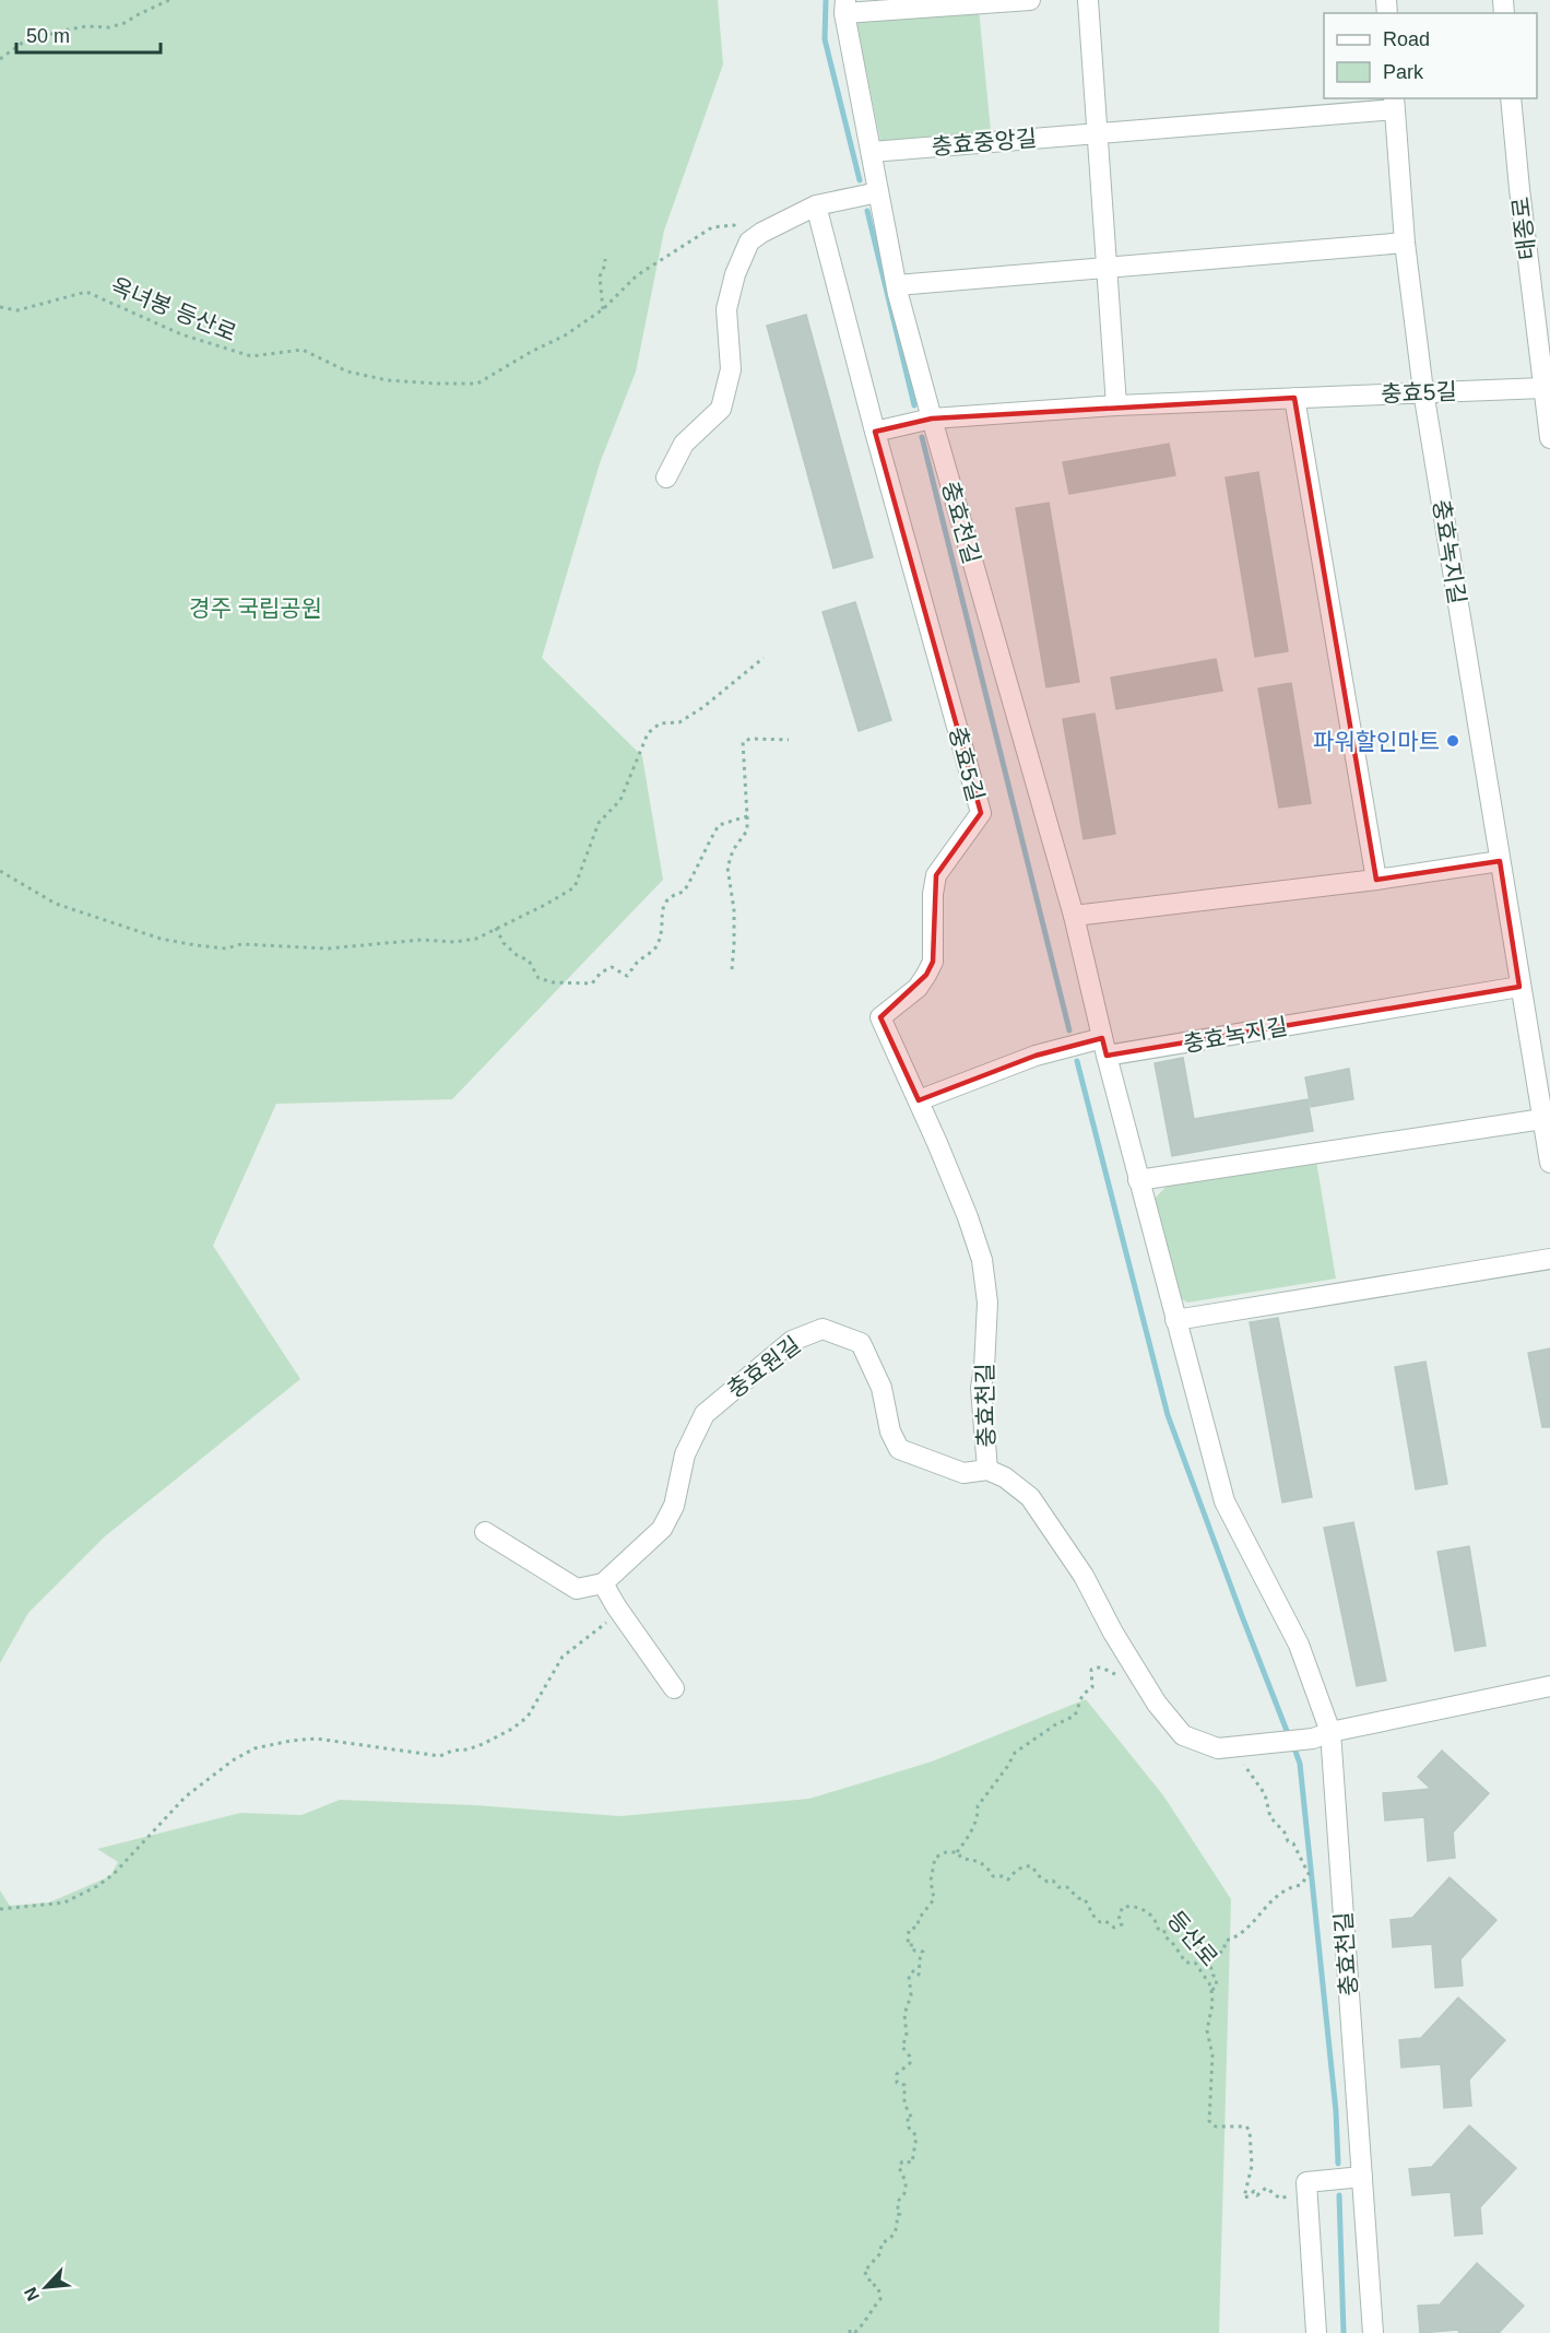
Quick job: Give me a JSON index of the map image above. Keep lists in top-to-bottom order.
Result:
{
  "streets": {
    "street": [
      "충효중앙길",
      "태종로",
      "충효5길",
      "충효천길",
      "충효녹지길",
      "충효원길"
    ],
    "path": ["옥녀봉 등산로", "등산로"]
  },
  "crossings": [
    ["충효중앙길", "충효천길"],
    ["충효중앙길", "충효녹지길"],
    ["태종로", "충효5길"],
    ["충효5길", "충효천길"],
    ["충효5길", "충효녹지길"],
    ["충효천길", "충효녹지길"],
    ["충효천길", "충효원길"],
    ["충효천길", "등산로"]
  ],
  "parks": ["경주 국립공원"],
  "places": ["파워할인마트"],
  "legend": ["Road", "Park"],
  "scale_bar": "50 m",
  "north": "bottom left"
}
